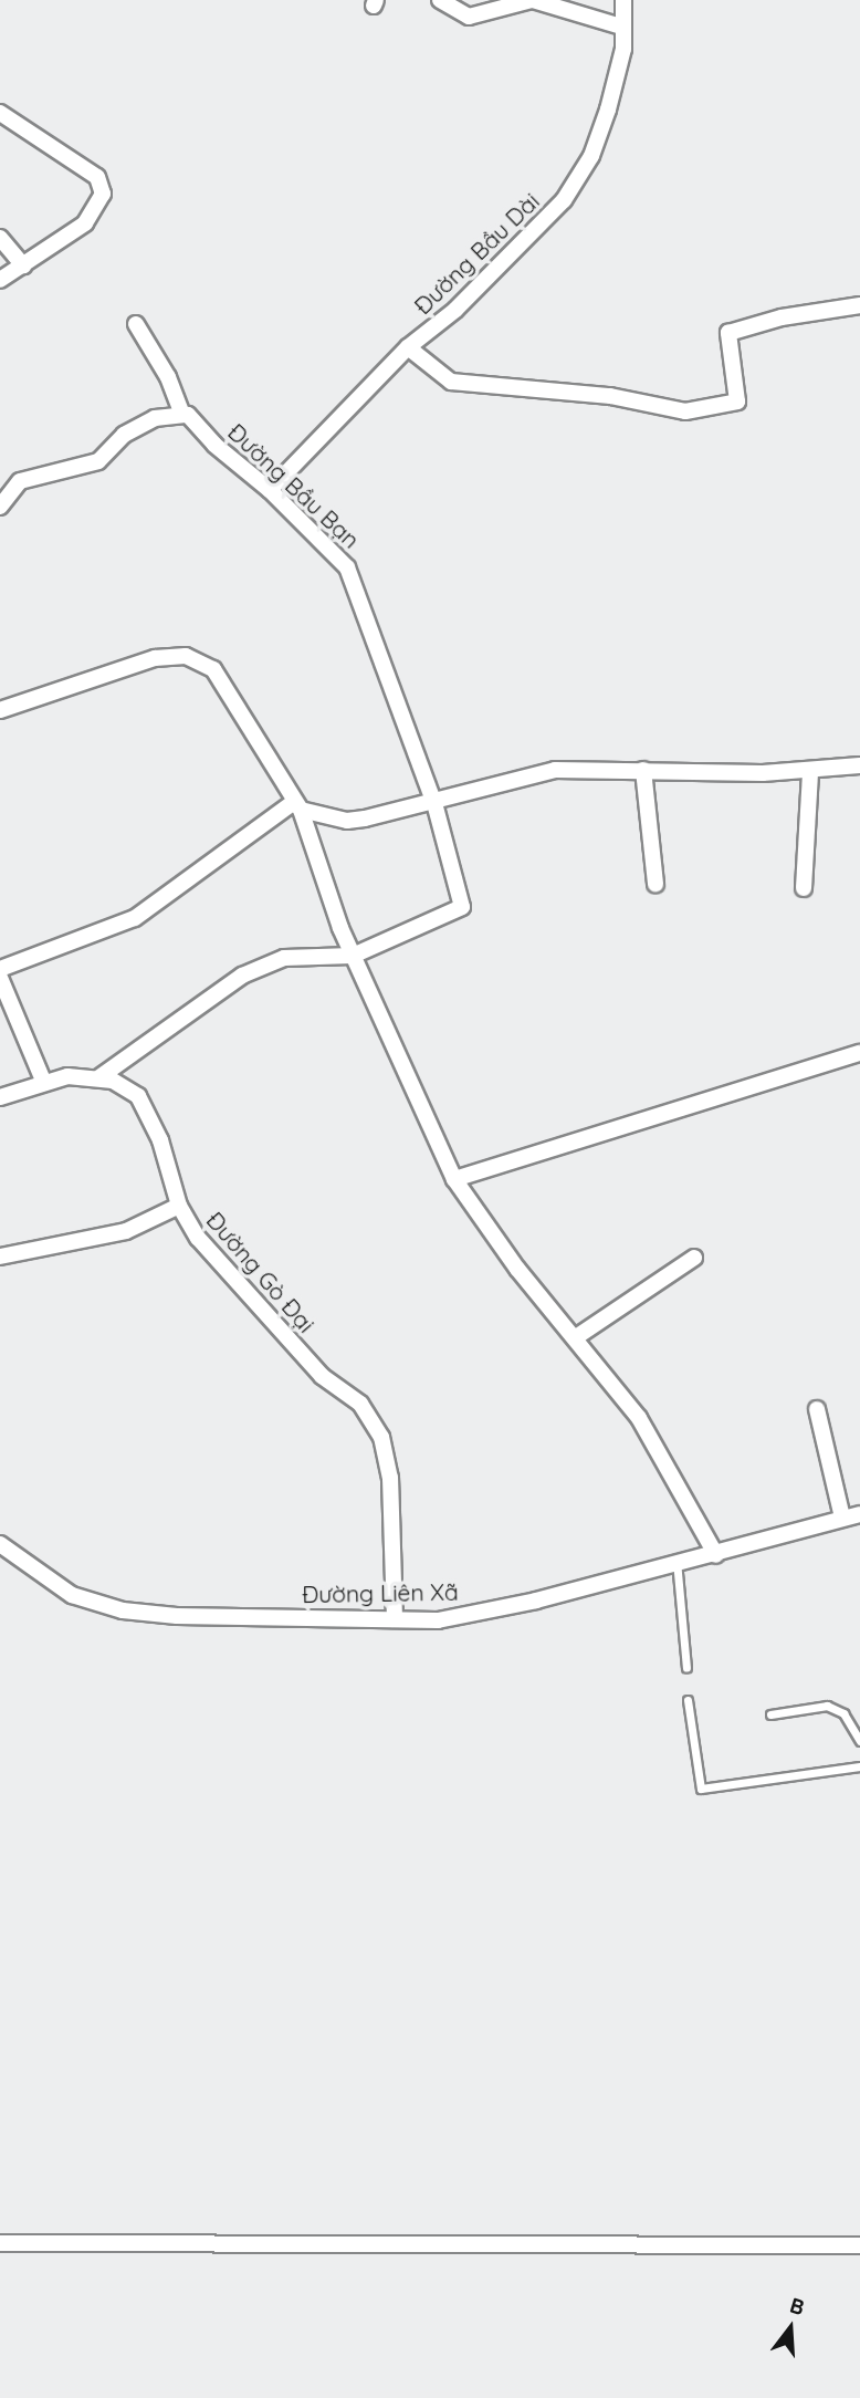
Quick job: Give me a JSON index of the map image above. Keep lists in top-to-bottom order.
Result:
{
  "streets": {
    "street": [
      "Đường Bầu Dài",
      "Đường Bầu Bạn",
      "Đường Gò Đại",
      "Đường Liên Xã"
    ]
  },
  "crossings": [
    ["Đường Bầu Dài", "Đường Bầu Bạn"],
    ["Đường Gò Đại", "Đường Liên Xã"]
  ],
  "north": "top"
}
